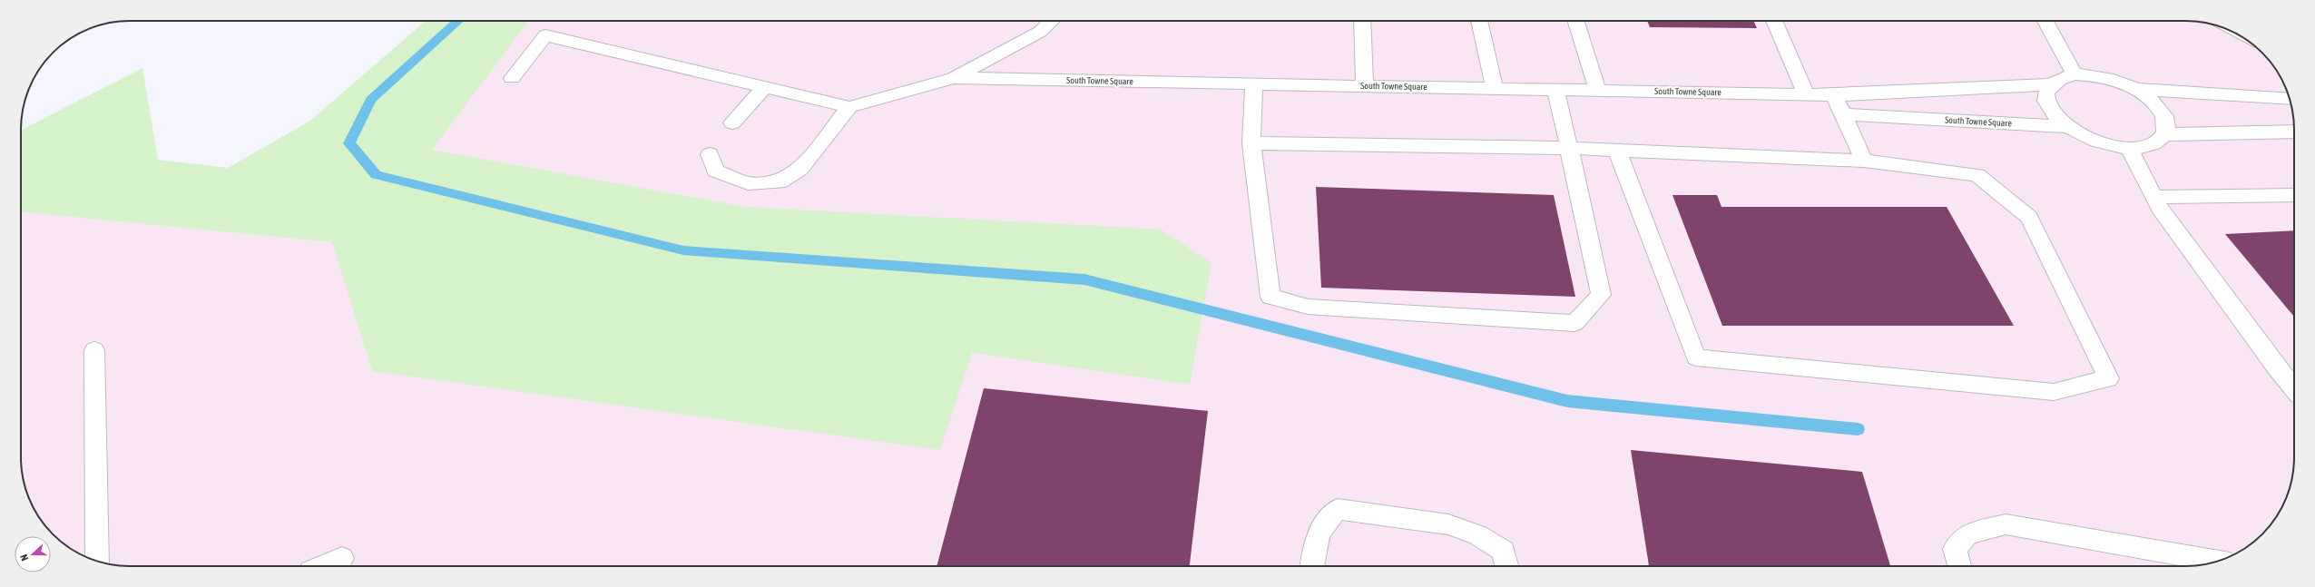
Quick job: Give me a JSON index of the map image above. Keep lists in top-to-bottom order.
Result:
{
  "streets": {
    "lane": ["South Towne Square"]
  },
  "north": "left"
}
